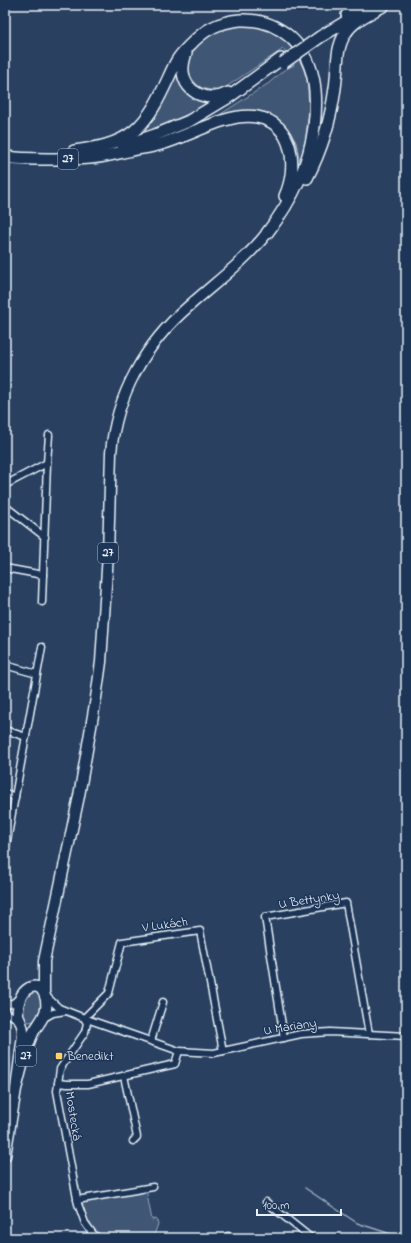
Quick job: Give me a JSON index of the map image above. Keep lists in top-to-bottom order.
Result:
{
  "streets": {
    "highway": ["27"],
    "street": [
      "U Bettynky",
      "V Lukách",
      "U Mariany",
      "Mostecká"
    ]
  },
  "crossings": [
    ["U Bettynky", "U Mariany"],
    ["V Lukách", "U Mariany"],
    ["V Lukách", "Mostecká"],
    ["U Mariany", "Mostecká"]
  ],
  "places": {
    "transit": ["Benedikt"]
  },
  "scale_bar": "100 m"
}
